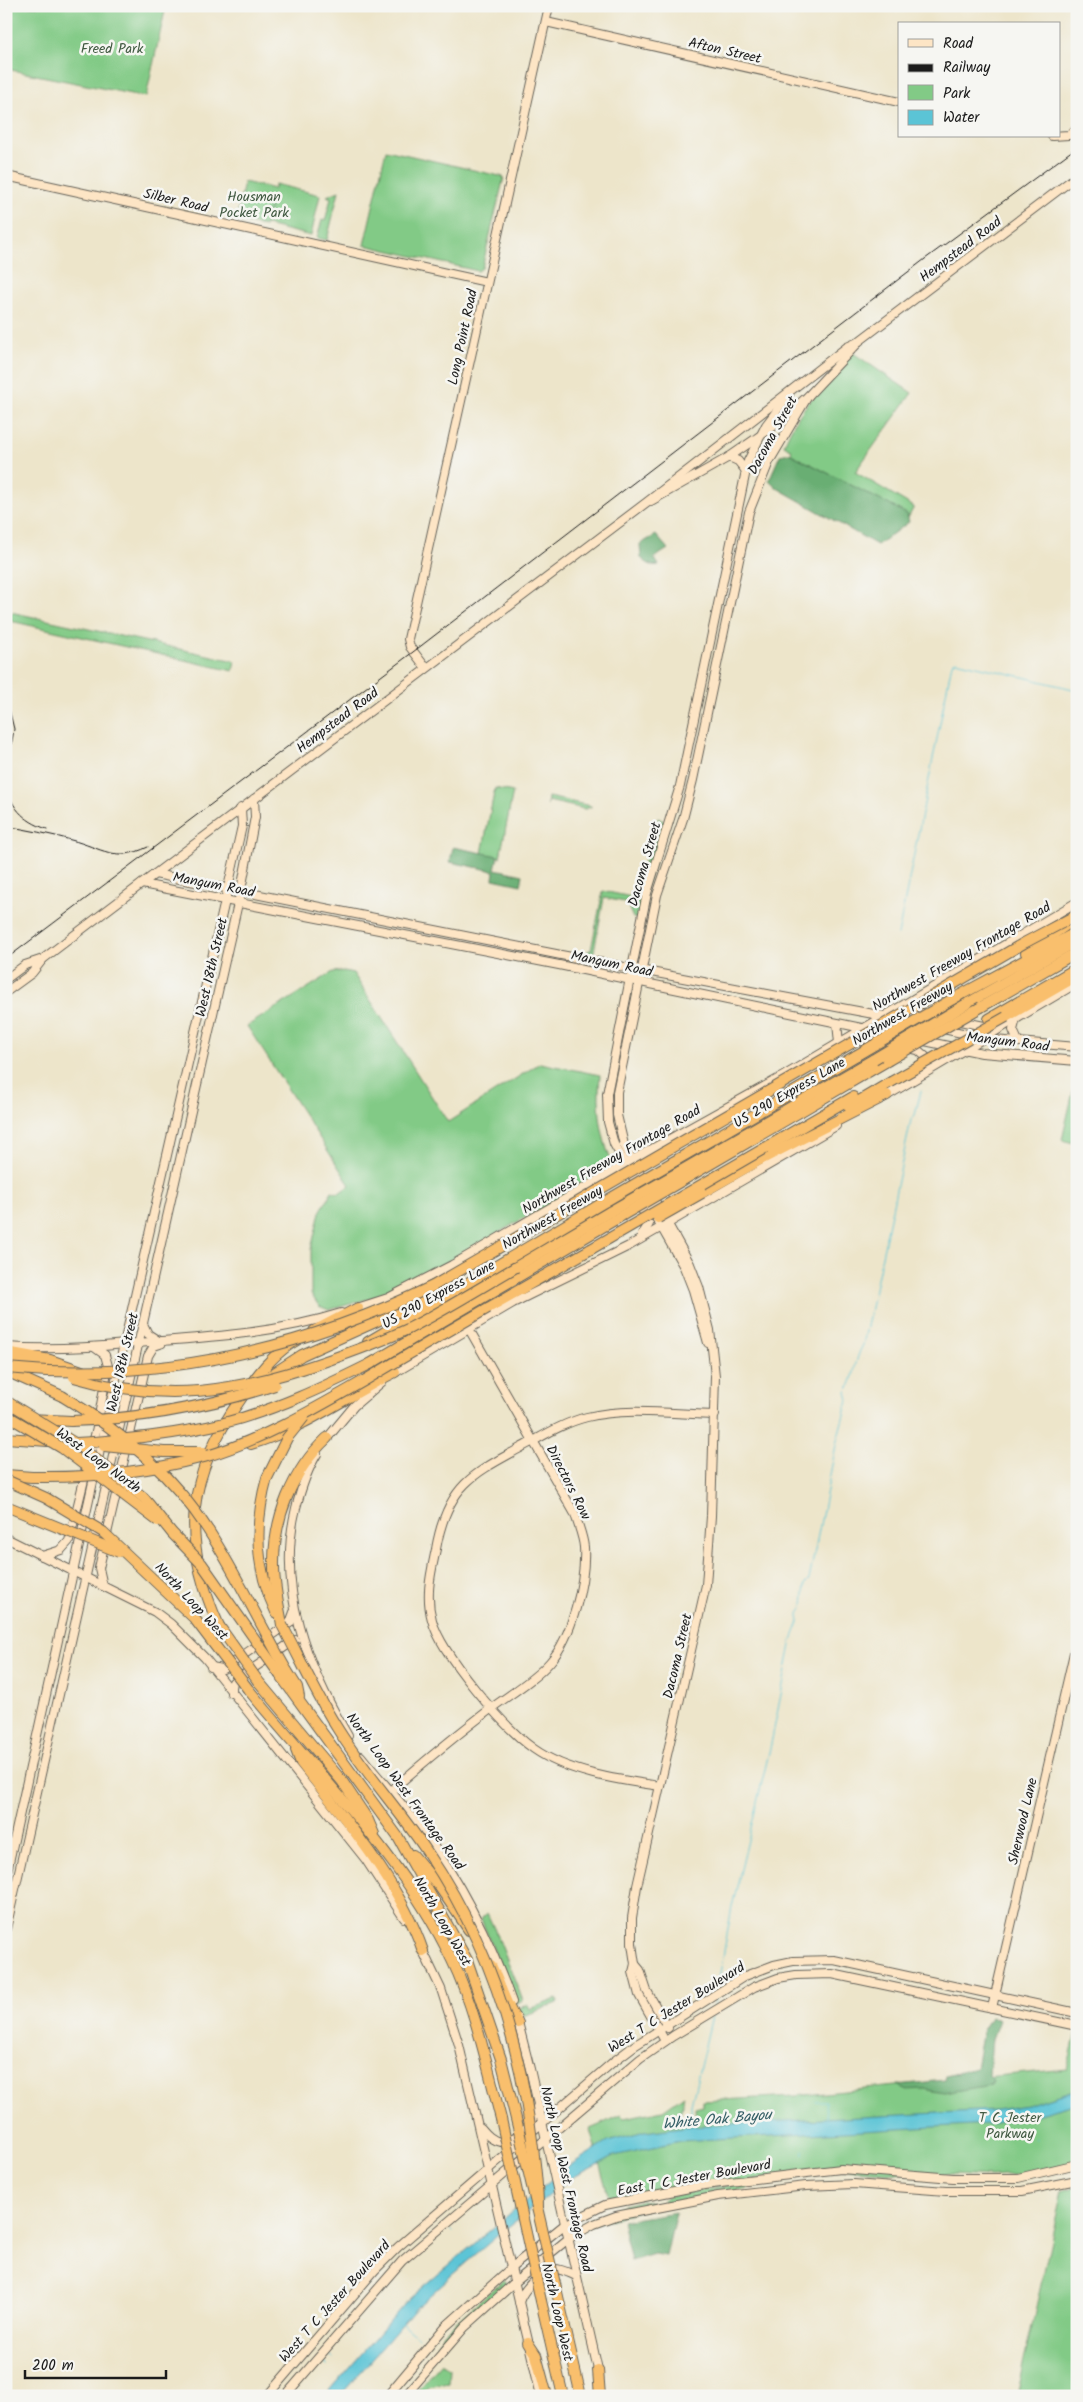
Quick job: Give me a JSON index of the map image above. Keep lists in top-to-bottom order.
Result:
{
  "streets": {
    "highway": [
      "Northwest Freeway",
      "US 290 Express Lane",
      "West Loop North",
      "North Loop West"
    ],
    "main road": [
      "Afton Street",
      "Silber Road",
      "Hempstead Road",
      "Long Point Road",
      "Dacoma Street",
      "Mangum Road",
      "Northwest Freeway Frontage Road",
      "West 18th Street",
      "Directors Row",
      "North Loop West Frontage Road",
      "Sherwood Lane",
      "West T C Jester Boulevard",
      "East T C Jester Boulevard"
    ]
  },
  "crossings": [
    ["Afton Street", "Long Point Road"],
    ["Silber Road", "Long Point Road"],
    ["Hempstead Road", "Long Point Road"],
    ["Hempstead Road", "Dacoma Street"],
    ["Hempstead Road", "Mangum Road"],
    ["Hempstead Road", "West 18th Street"],
    ["Dacoma Street", "Mangum Road"],
    ["Dacoma Street", "Northwest Freeway Frontage Road"],
    ["Dacoma Street", "West T C Jester Boulevard"],
    ["Mangum Road", "Northwest Freeway Frontage Road"],
    ["Mangum Road", "West 18th Street"],
    ["Northwest Freeway Frontage Road", "West 18th Street"],
    ["Northwest Freeway", "West Loop North"],
    ["West Loop North", "North Loop West"],
    ["Directors Row", "North Loop West Frontage Road"],
    ["North Loop West Frontage Road", "West T C Jester Boulevard"],
    ["North Loop West Frontage Road", "East T C Jester Boulevard"],
    ["Sherwood Lane", "West T C Jester Boulevard"]
  ],
  "water": ["White Oak Bayou"],
  "parks": ["Freed Park", "Housman Pocket Park", "T C Jester Parkway"],
  "legend": [
    "Road",
    "Railway",
    "Park",
    "Water"
  ],
  "scale_bar": "200 m"
}
